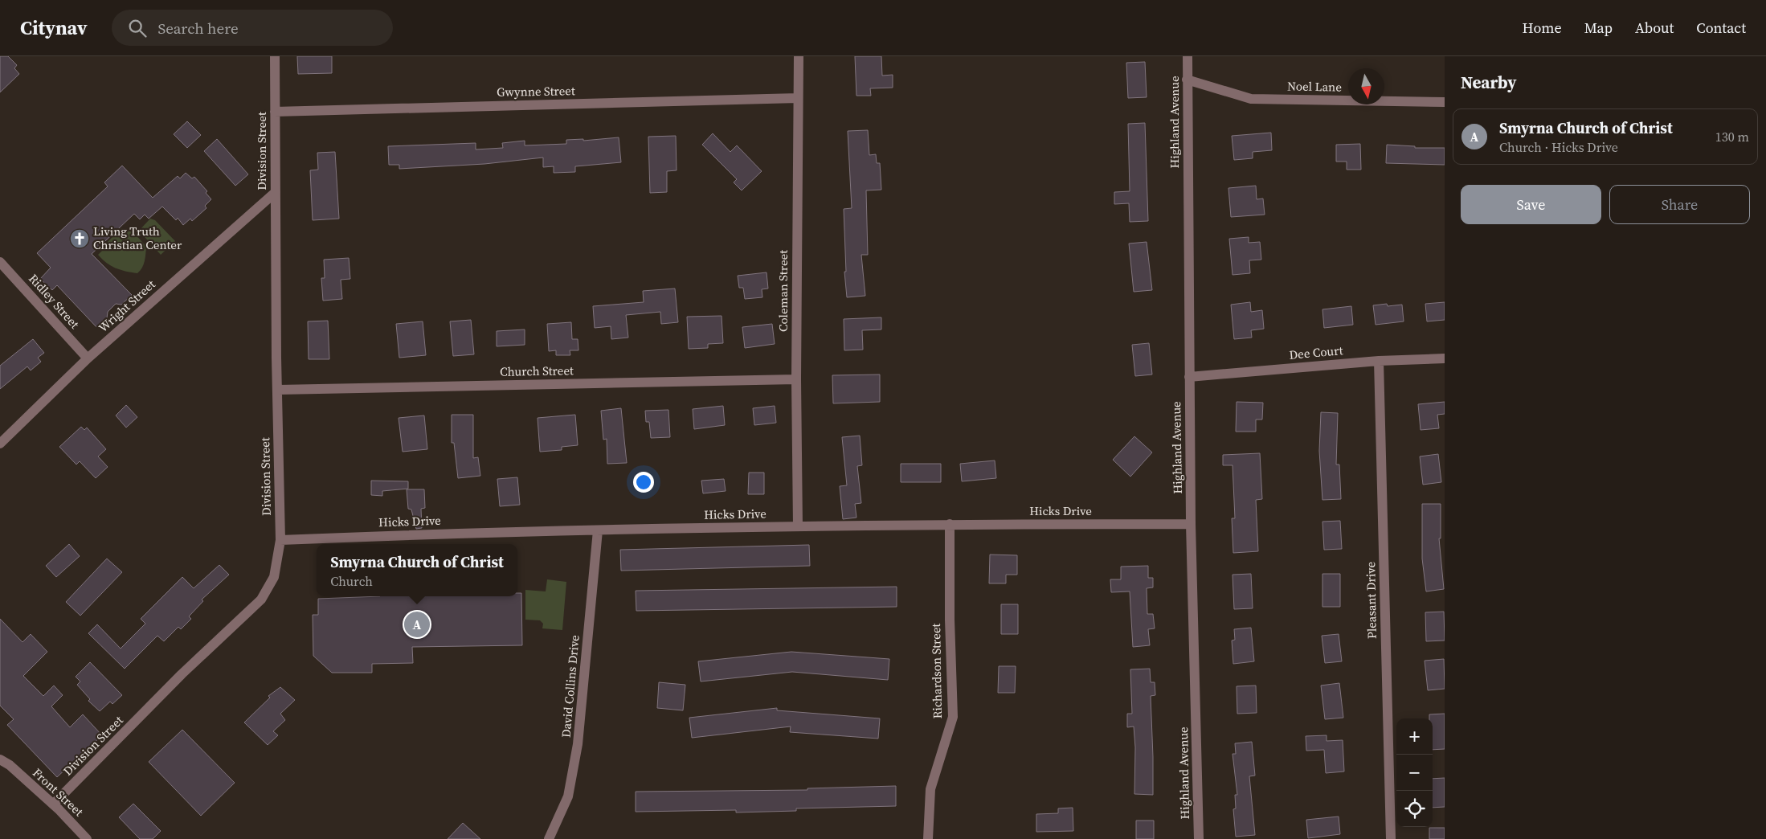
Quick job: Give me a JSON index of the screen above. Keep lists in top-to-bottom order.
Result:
{
  "streets": {
    "street": [
      "Noel Lane",
      "Gwynne Street",
      "Highland Avenue",
      "Division Street",
      "Coleman Street",
      "Ridley Street",
      "Wright Street",
      "Dee Court",
      "Church Street",
      "Hicks Drive",
      "Pleasant Drive",
      "Richardson Street",
      "David Collins Drive",
      "Front Street"
    ]
  },
  "crossings": [
    ["Noel Lane", "Highland Avenue"],
    ["Gwynne Street", "Division Street"],
    ["Gwynne Street", "Coleman Street"],
    ["Highland Avenue", "Dee Court"],
    ["Highland Avenue", "Hicks Drive"],
    ["Division Street", "Wright Street"],
    ["Division Street", "Church Street"],
    ["Division Street", "Hicks Drive"],
    ["Division Street", "Front Street"],
    ["Coleman Street", "Church Street"],
    ["Coleman Street", "Hicks Drive"],
    ["Ridley Street", "Wright Street"],
    ["Dee Court", "Pleasant Drive"],
    ["Hicks Drive", "Richardson Street"],
    ["Hicks Drive", "David Collins Drive"]
  ],
  "places": {
    "church": ["Living Truth Christian Center"]
  },
  "north": "bottom",
  "page": {
    "header": "Citynav",
    "search": "Search here",
    "nav": [
      "Home",
      "Map",
      "About",
      "Contact"
    ],
    "heading": "Nearby",
    "list": [
      {
        "mark": "A",
        "name": "Smyrna Church of Christ",
        "note": "Church · Hicks Drive",
        "value": "130 m"
      }
    ],
    "buttons": ["Save", "Share"],
    "popup": ["Smyrna Church of Christ", "Church"],
    "pins": "A",
    "map_buttons": ["+", "−"]
  }
}
